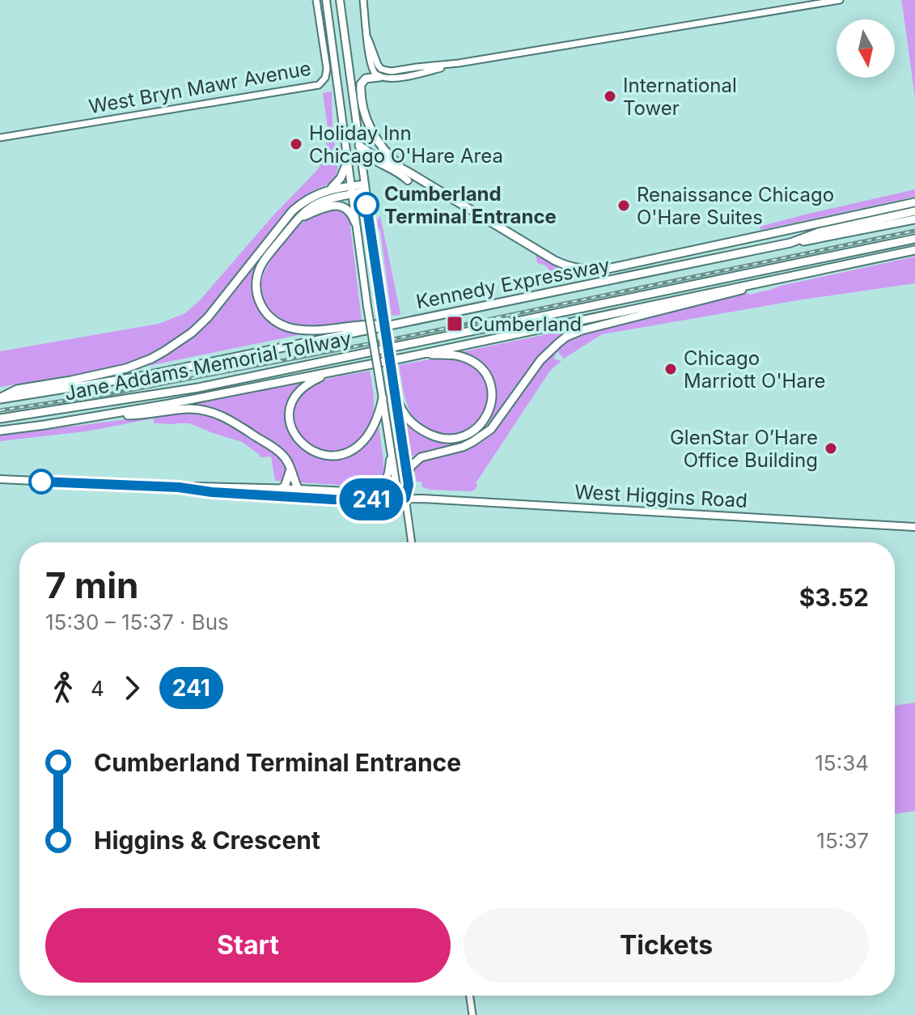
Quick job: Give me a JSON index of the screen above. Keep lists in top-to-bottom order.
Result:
{
  "streets": {
    "highway": ["Kennedy Expressway", "Jane Addams Memorial Tollway"],
    "main road": ["West Higgins Road"],
    "street": ["West Bryn Mawr Avenue"]
  },
  "places": {
    "other": [
      "International Tower",
      "Holiday Inn Chicago O'Hare Area",
      "Cumberland Terminal Entrance",
      "Renaissance Chicago O'Hare Suites",
      "Chicago Marriott O'Hare",
      "GlenStar O’Hare Office Building"
    ],
    "transit": ["Cumberland"]
  },
  "lines": ["bus line 241"],
  "north": "bottom",
  "page": {
    "on_map": "241",
    "heading": ["7 min", "15:30 – 15:37 · Bus", "$3.52"],
    "legs": ["4", "241"],
    "list": [
      {
        "name": "Cumberland Terminal Entrance",
        "value": "15:34"
      },
      {
        "name": "Higgins & Crescent",
        "value": "15:37"
      }
    ],
    "buttons": ["Start", "Tickets"]
  }
}
